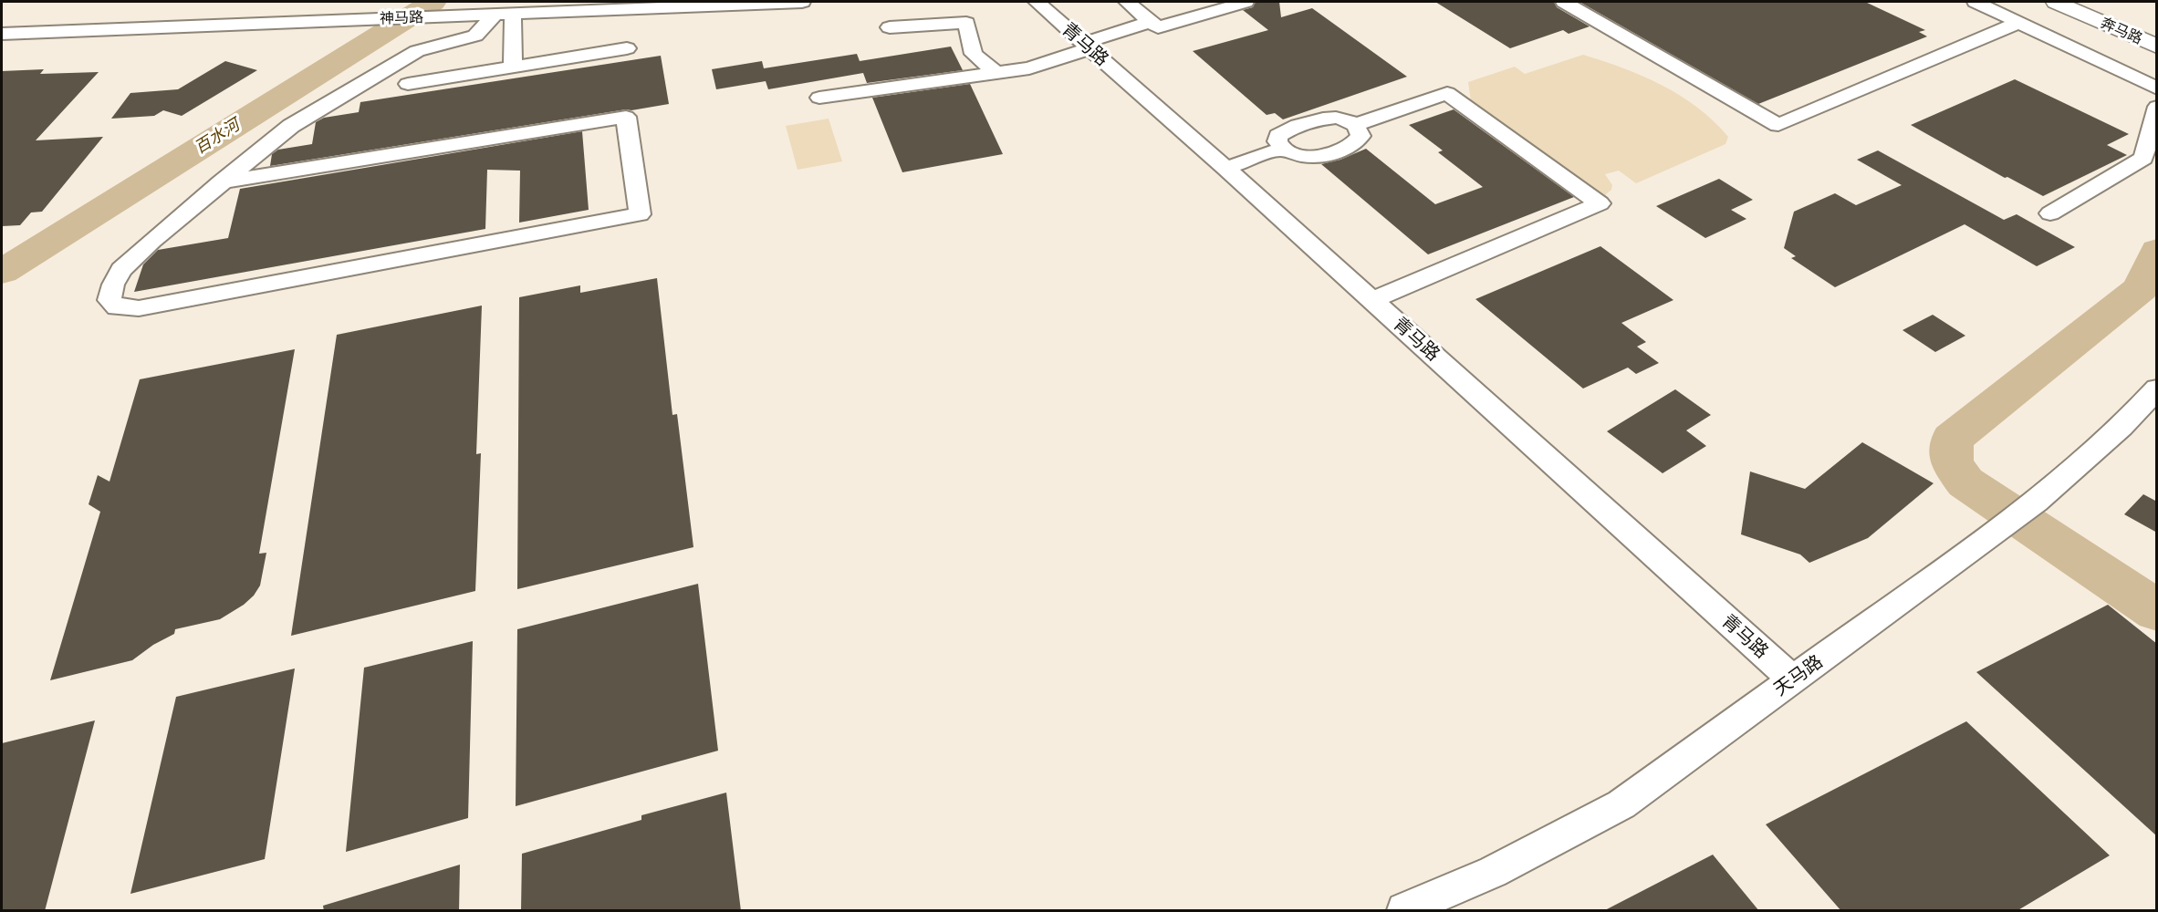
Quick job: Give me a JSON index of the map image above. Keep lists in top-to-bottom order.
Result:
{
  "streets": {
    "main road": ["奔马路"],
    "street": ["神马路", "青马路", "天马路"]
  },
  "crossings": [
    ["青马路", "天马路"]
  ],
  "water": ["百水河"]
}
